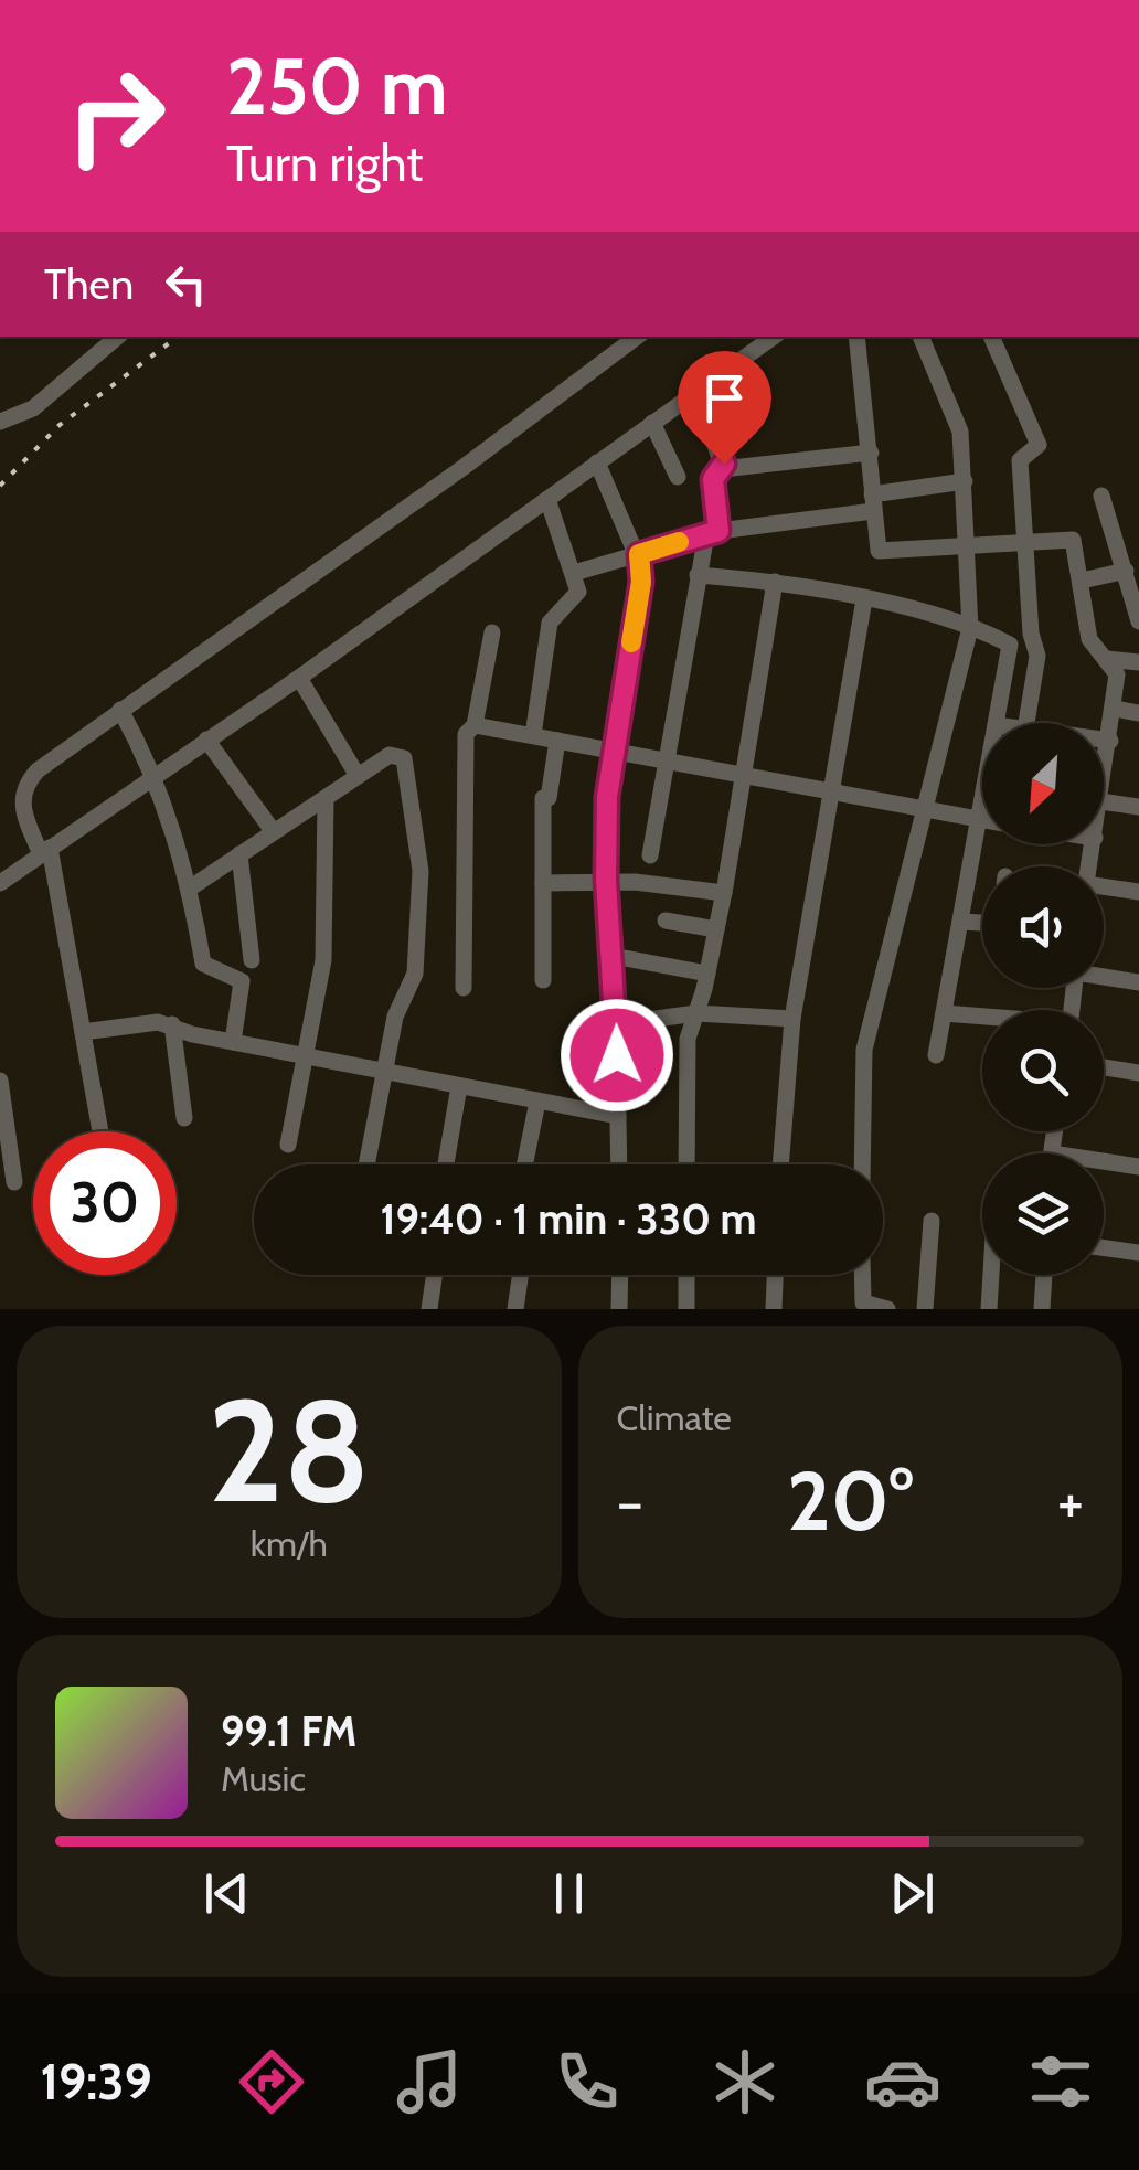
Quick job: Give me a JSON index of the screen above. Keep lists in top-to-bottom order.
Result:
{
  "north": "bottom left",
  "page": {
    "turn": ["250 m", "Turn right"],
    "then": "Then",
    "limit": "30",
    "trip": "19:40 · 1 min · 330 m",
    "tile": [
      ["28", "km/h"],
      "Climate"
    ],
    "heat": ["−", "20°", "+"],
    "song": ["99.1 FM", "Music"],
    "tabs": "19:39"
  }
}
